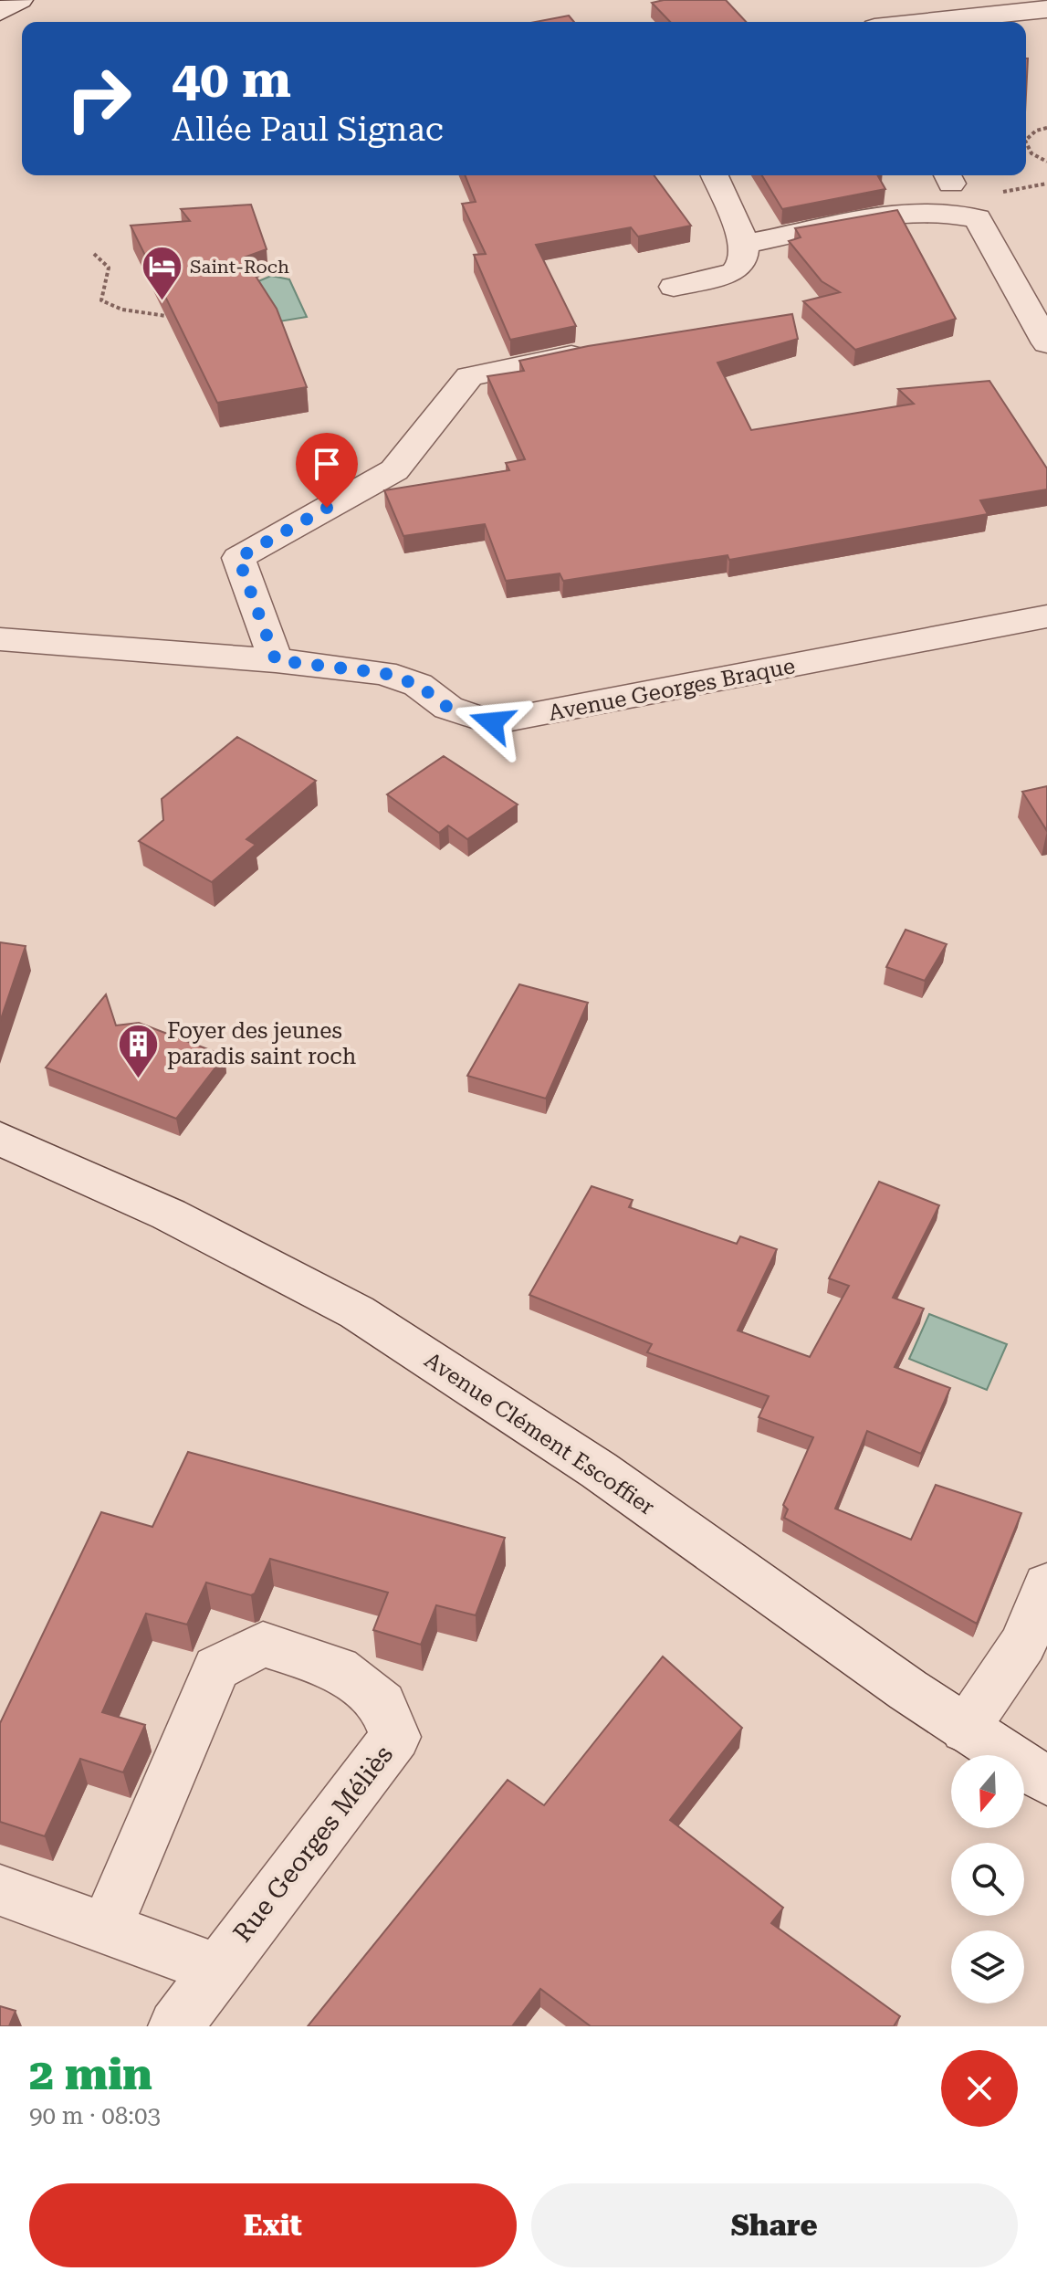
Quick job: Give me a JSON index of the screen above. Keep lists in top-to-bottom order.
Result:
{
  "streets": {
    "street": ["Avenue Georges Braque", "Avenue Clément Escoffier", "Rue Georges Méliès"]
  },
  "places": {
    "hotel": ["Saint-Roch"],
    "building": ["Foyer des jeunes paradis saint roch"]
  },
  "north": "bottom",
  "page": {
    "turn": ["40 m", "Allée Paul Signac"],
    "heading": ["2 min", "90 m · 08:03"],
    "buttons": ["Exit", "Share"]
  }
}
